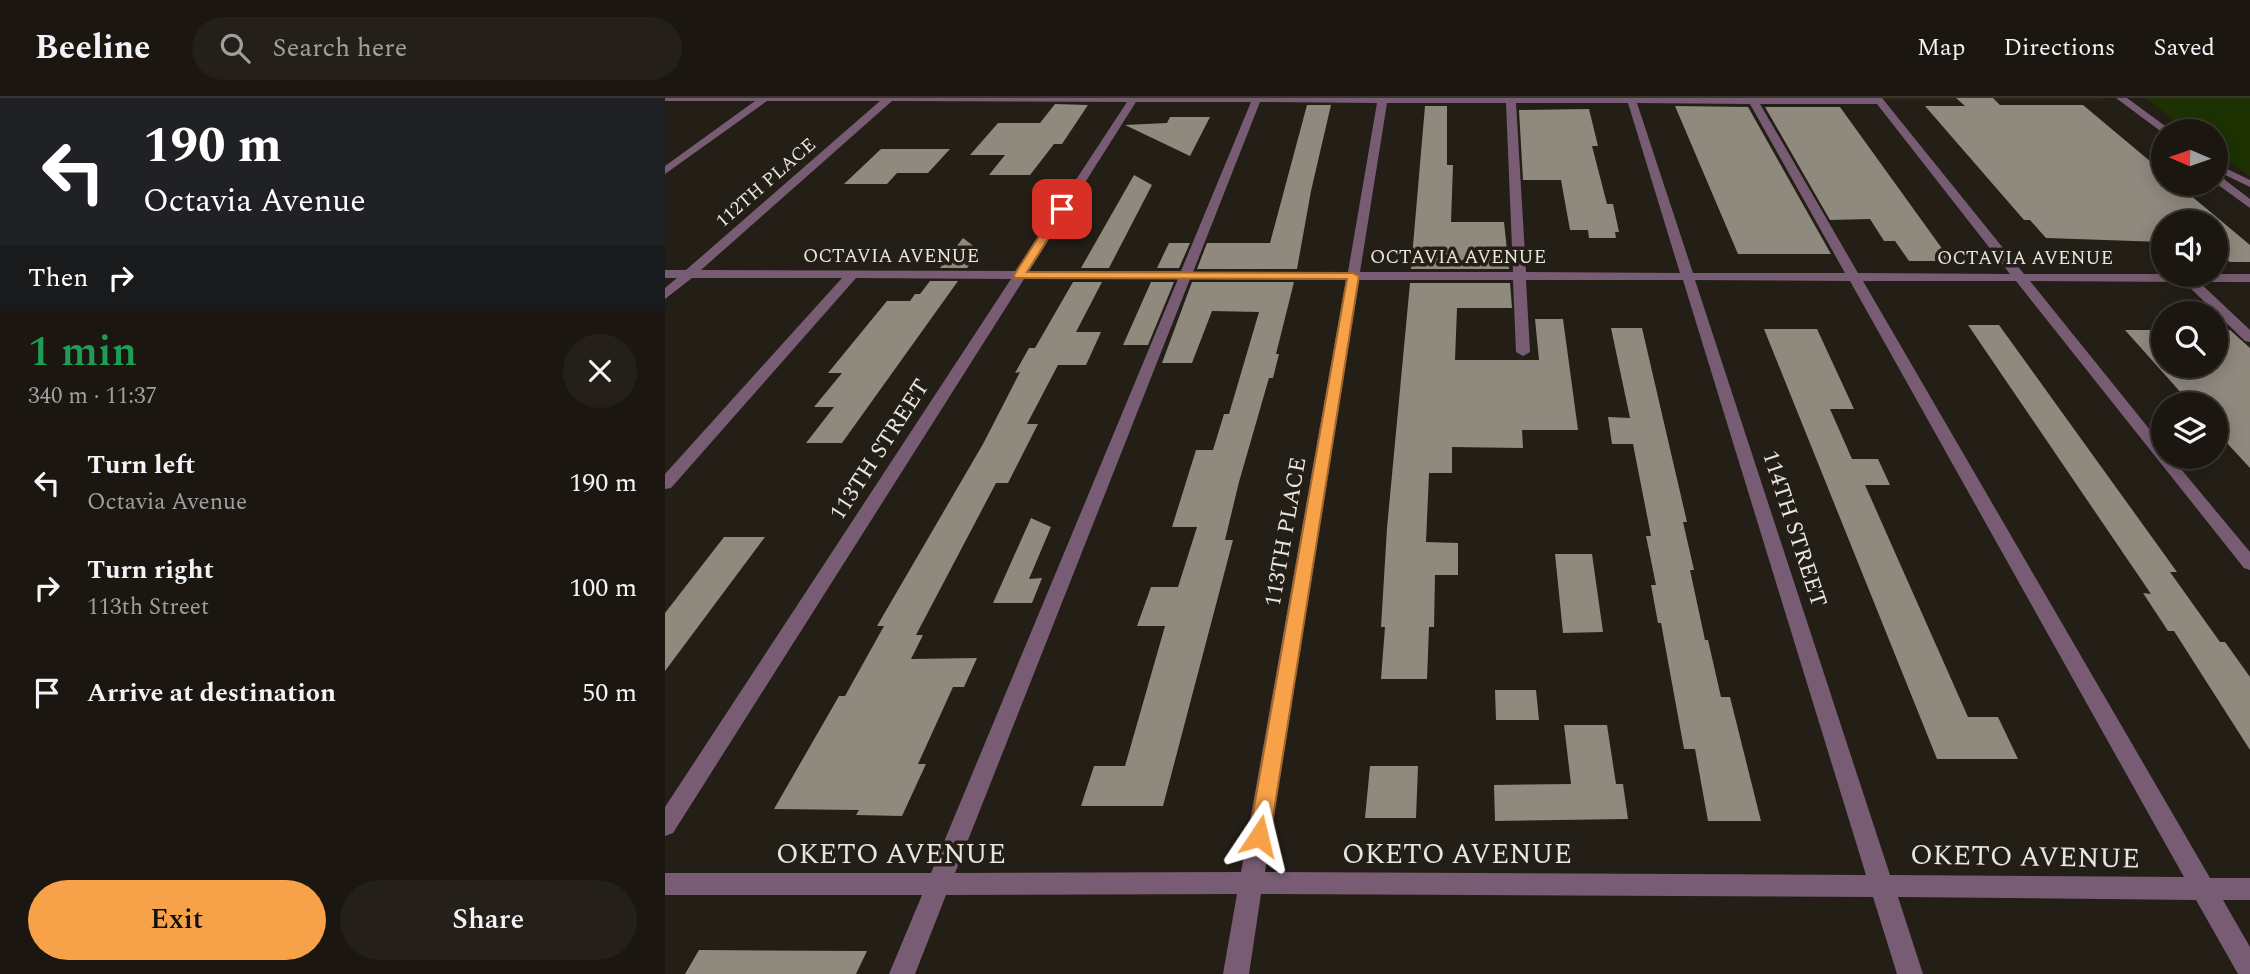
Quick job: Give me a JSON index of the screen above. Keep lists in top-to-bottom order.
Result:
{
  "streets": {
    "street": [
      "112TH PLACE",
      "OCTAVIA AVENUE",
      "113TH STREET",
      "114TH STREET",
      "113TH PLACE",
      "OKETO AVENUE"
    ]
  },
  "crossings": [
    ["112TH PLACE", "OCTAVIA AVENUE"],
    ["OCTAVIA AVENUE", "113TH STREET"],
    ["OCTAVIA AVENUE", "114TH STREET"],
    ["OCTAVIA AVENUE", "113TH PLACE"],
    ["114TH STREET", "OKETO AVENUE"],
    ["113TH PLACE", "OKETO AVENUE"]
  ],
  "north": "left",
  "page": {
    "header": "Beeline",
    "search": "Search here",
    "nav": ["Map", "Directions", "Saved"],
    "turn": ["190 m", "Octavia Avenue"],
    "then": "Then",
    "heading": ["1 min", "340 m · 11:37"],
    "list": [
      {
        "name": "Turn left",
        "note": "Octavia Avenue",
        "value": "190 m"
      },
      {
        "name": "Turn right",
        "note": "113th Street",
        "value": "100 m"
      },
      {
        "name": "Arrive at destination",
        "value": "50 m"
      }
    ],
    "buttons": ["Exit", "Share"]
  }
}
